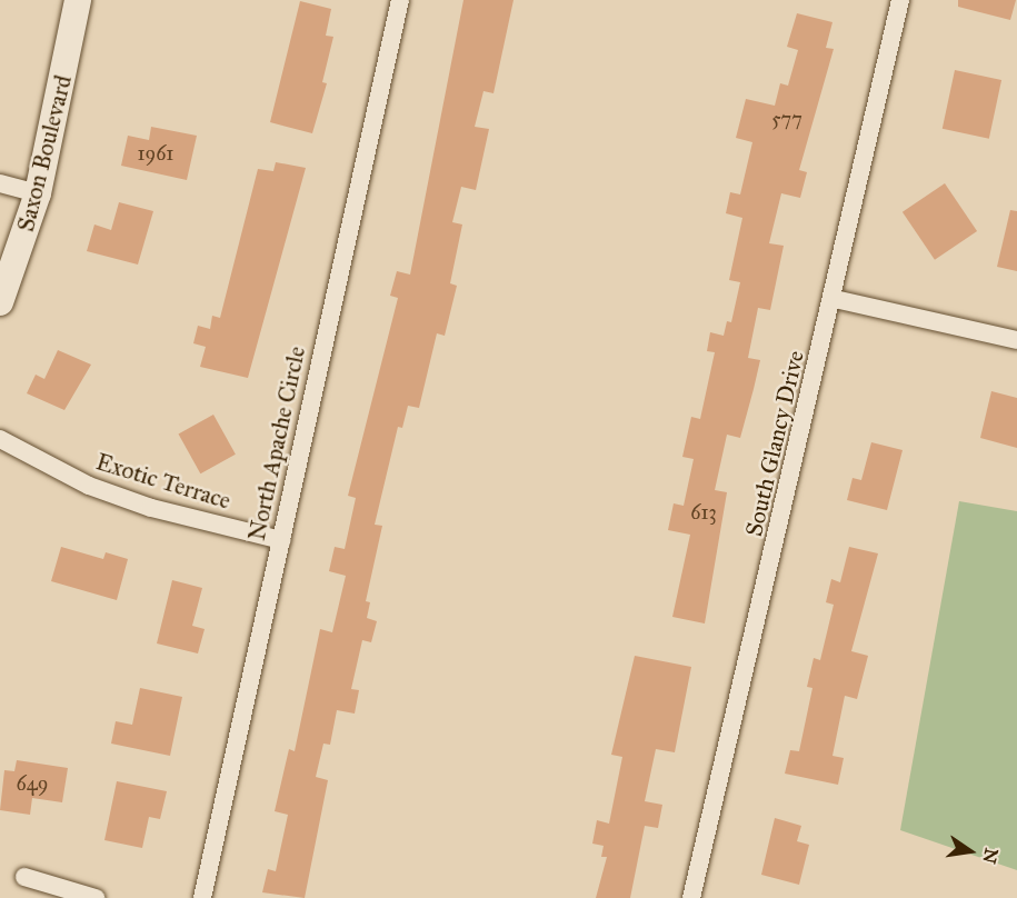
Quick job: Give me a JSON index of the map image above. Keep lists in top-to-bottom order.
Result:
{
  "streets": {
    "main road": ["Saxon Boulevard"],
    "street": ["North Apache Circle", "South Glancy Drive", "Exotic Terrace"]
  },
  "crossings": [
    ["North Apache Circle", "Exotic Terrace"]
  ],
  "house_numbers": [
    "577",
    "1961",
    "613",
    "649"
  ],
  "north": "right"
}
